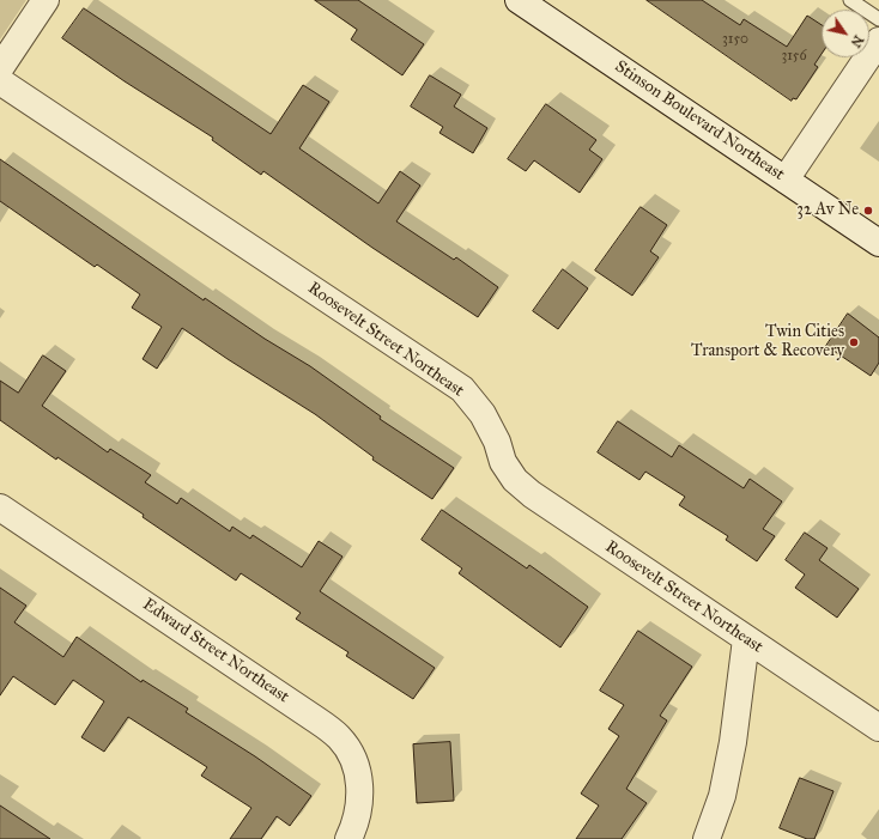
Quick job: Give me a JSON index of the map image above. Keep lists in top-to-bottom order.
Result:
{
  "streets": {
    "street": ["Stinson Boulevard Northeast", "Roosevelt Street Northeast", "Edward Street Northeast"]
  },
  "places": ["32 Av Ne", "Twin Cities Transport & Recovery"],
  "house_numbers": ["3150", "3156"],
  "north": "bottom right"
}
